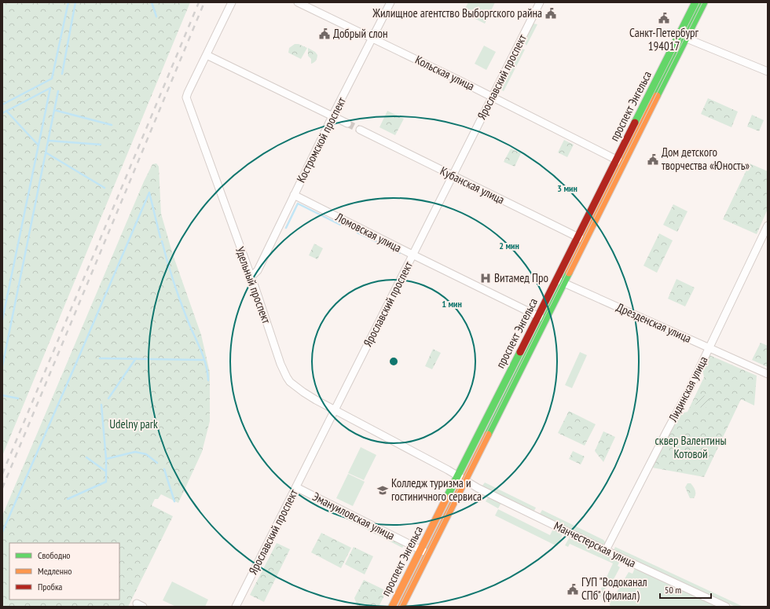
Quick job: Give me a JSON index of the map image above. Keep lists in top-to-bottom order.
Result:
{
  "streets": {
    "main road": ["проспект Энгельса"],
    "street": [
      "Кольская улица",
      "Ярославский проспект",
      "Костромской проспект",
      "Кубанская улица",
      "Ломовская улица",
      "Удельный проспект",
      "Дрезденская улица",
      "Лидинская улица",
      "Эмануиловская улица",
      "Манчестерская улица"
    ]
  },
  "crossings": [
    ["Кольская улица", "Ярославский проспект"],
    ["Кольская улица", "проспект Энгельса"],
    ["Кольская улица", "Костромской проспект"],
    ["Ярославский проспект", "Кубанская улица"],
    ["Ярославский проспект", "Ломовская улица"],
    ["Ярославский проспект", "Удельный проспект"],
    ["Ярославский проспект", "Эмануиловская улица"],
    ["проспект Энгельса", "Кубанская улица"],
    ["проспект Энгельса", "Ломовская улица"],
    ["проспект Энгельса", "Удельный проспект"],
    ["проспект Энгельса", "Дрезденская улица"],
    ["проспект Энгельса", "Эмануиловская улица"],
    ["проспект Энгельса", "Манчестерская улица"],
    ["Костромской проспект", "Ломовская улица"],
    ["Костромской проспект", "Удельный проспект"],
    ["Удельный проспект", "Манчестерская улица"],
    ["Дрезденская улица", "Лидинская улица"],
    ["Лидинская улица", "Манчестерская улица"]
  ],
  "parks": ["Udelny park", "сквер Валентины Котовой"],
  "places": {
    "public building": [
      "Жилищное агентство Выборгского райна",
      "Санкт-Петербург 194017",
      "Добрый слон",
      "Дом детского творчества «Юность»",
      "ГУП \"Водоканал СПб\" (филиал)"
    ],
    "hospital": ["Витамед Про"],
    "school or university": ["Колледж туризма и гостиничного сервиса"]
  },
  "legend": ["Свободно", "Медленно", "Пробка"],
  "scale_bar": "50 m",
  "rings": ["3 мин", "2 мин", "1 мин"]
}
